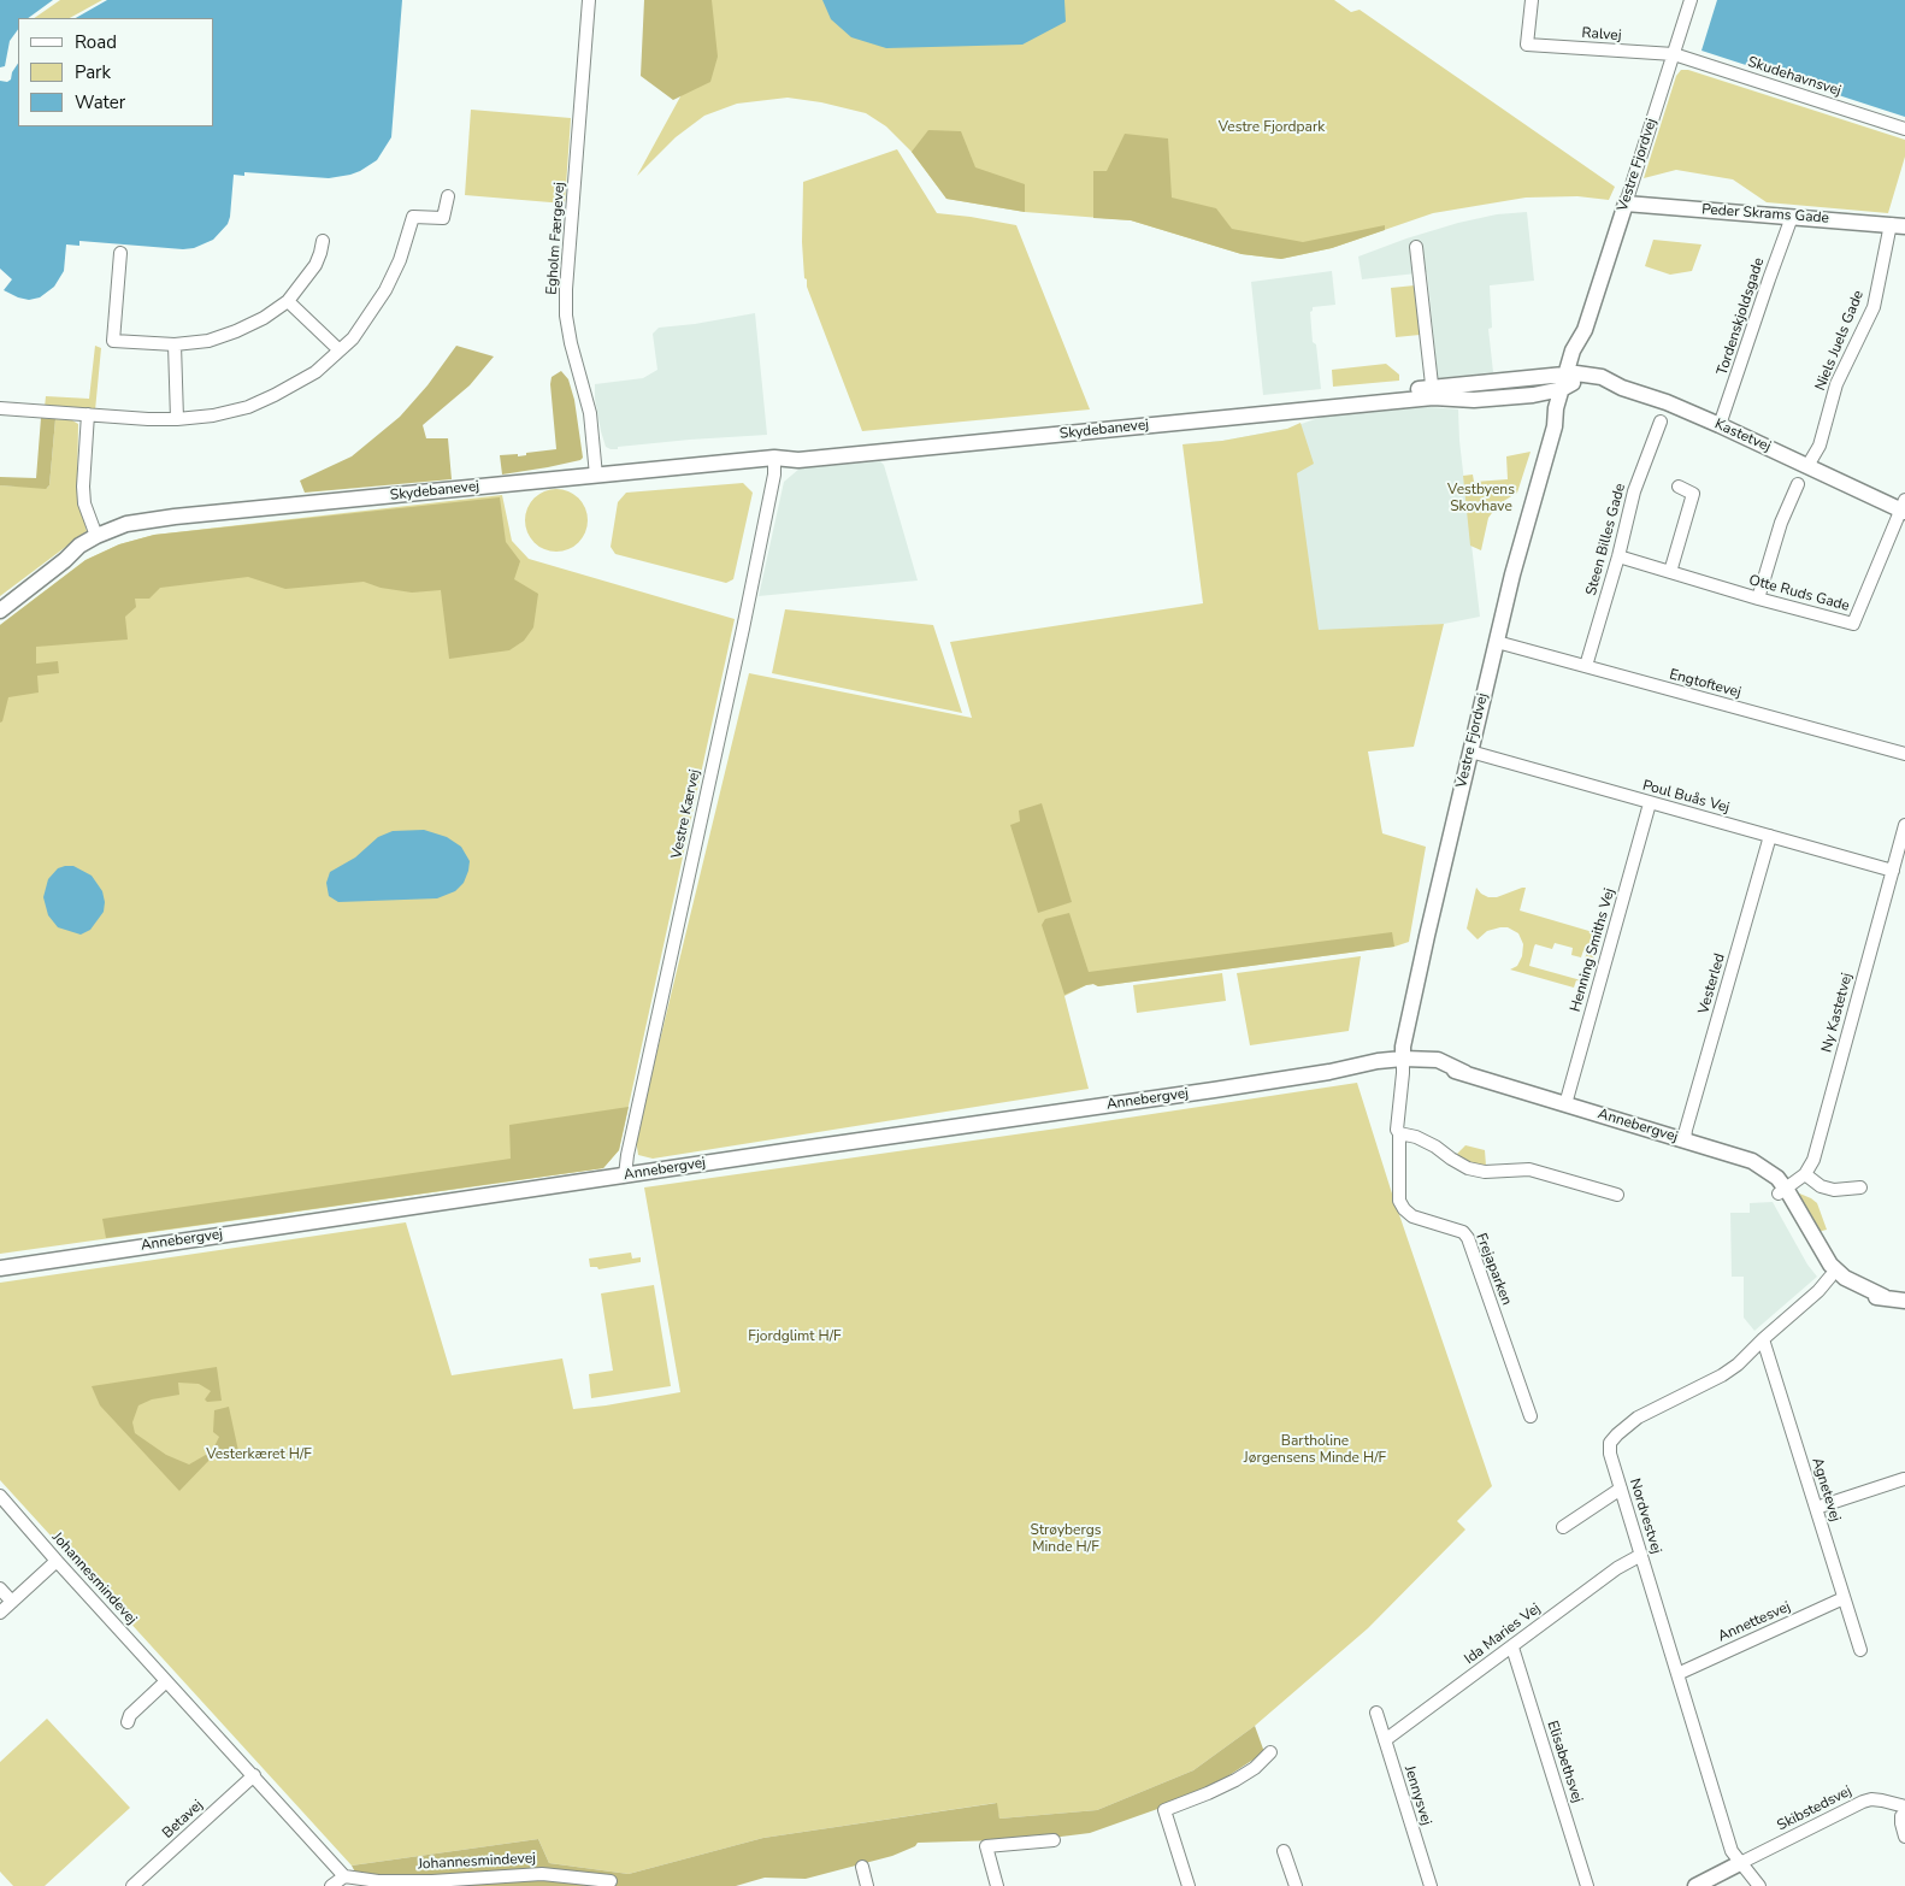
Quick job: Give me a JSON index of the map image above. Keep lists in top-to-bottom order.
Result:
{
  "streets": {
    "street": [
      "Ralvej",
      "Skudehavnsvej",
      "Vestre Fjordvej",
      "Peder Skrams Gade",
      "Egholm Færgevej",
      "Tordenskjoldsgade",
      "Niels Juels Gade",
      "Skydebanevej",
      "Kastetvej",
      "Steen Billes Gade",
      "Otte Ruds Gade",
      "Engtoftevej",
      "Poul Buås Vej",
      "Vestre Kærvej",
      "Henning Smiths Vej",
      "Vesterled",
      "Ny Kastetvej",
      "Annebergvej",
      "Frejaparken",
      "Agnetevej",
      "Nordvestvej",
      "Johannesmindevej",
      "Annettesvej",
      "Ida Maries Vej",
      "Elisabethsvej",
      "Jennysvej",
      "Skibstedsvej",
      "Betavej"
    ]
  },
  "crossings": [
    ["Ralvej", "Skudehavnsvej"],
    ["Ralvej", "Vestre Fjordvej"],
    ["Skudehavnsvej", "Vestre Fjordvej"],
    ["Vestre Fjordvej", "Peder Skrams Gade"],
    ["Vestre Fjordvej", "Skydebanevej"],
    ["Vestre Fjordvej", "Kastetvej"],
    ["Vestre Fjordvej", "Engtoftevej"],
    ["Vestre Fjordvej", "Poul Buås Vej"],
    ["Vestre Fjordvej", "Annebergvej"],
    ["Vestre Fjordvej", "Frejaparken"],
    ["Peder Skrams Gade", "Tordenskjoldsgade"],
    ["Peder Skrams Gade", "Niels Juels Gade"],
    ["Egholm Færgevej", "Skydebanevej"],
    ["Tordenskjoldsgade", "Kastetvej"],
    ["Niels Juels Gade", "Kastetvej"],
    ["Skydebanevej", "Kastetvej"],
    ["Skydebanevej", "Vestre Kærvej"],
    ["Kastetvej", "Otte Ruds Gade"],
    ["Steen Billes Gade", "Otte Ruds Gade"],
    ["Steen Billes Gade", "Engtoftevej"],
    ["Poul Buås Vej", "Henning Smiths Vej"],
    ["Poul Buås Vej", "Vesterled"],
    ["Poul Buås Vej", "Ny Kastetvej"],
    ["Vestre Kærvej", "Annebergvej"],
    ["Henning Smiths Vej", "Annebergvej"],
    ["Vesterled", "Annebergvej"],
    ["Ny Kastetvej", "Annebergvej"],
    ["Annebergvej", "Frejaparken"],
    ["Annebergvej", "Nordvestvej"],
    ["Agnetevej", "Nordvestvej"],
    ["Agnetevej", "Annettesvej"],
    ["Nordvestvej", "Annettesvej"],
    ["Nordvestvej", "Ida Maries Vej"],
    ["Nordvestvej", "Skibstedsvej"],
    ["Johannesmindevej", "Betavej"],
    ["Ida Maries Vej", "Elisabethsvej"],
    ["Ida Maries Vej", "Jennysvej"]
  ],
  "parks": [
    "Vestre Fjordpark",
    "Vestbyens Skovhave",
    "Fjordglimt H/F",
    "Bartholine Jørgensens Minde H/F",
    "Vesterkæret H/F",
    "Strøybergs Minde H/F"
  ],
  "legend": ["Road", "Park", "Water"]
}
